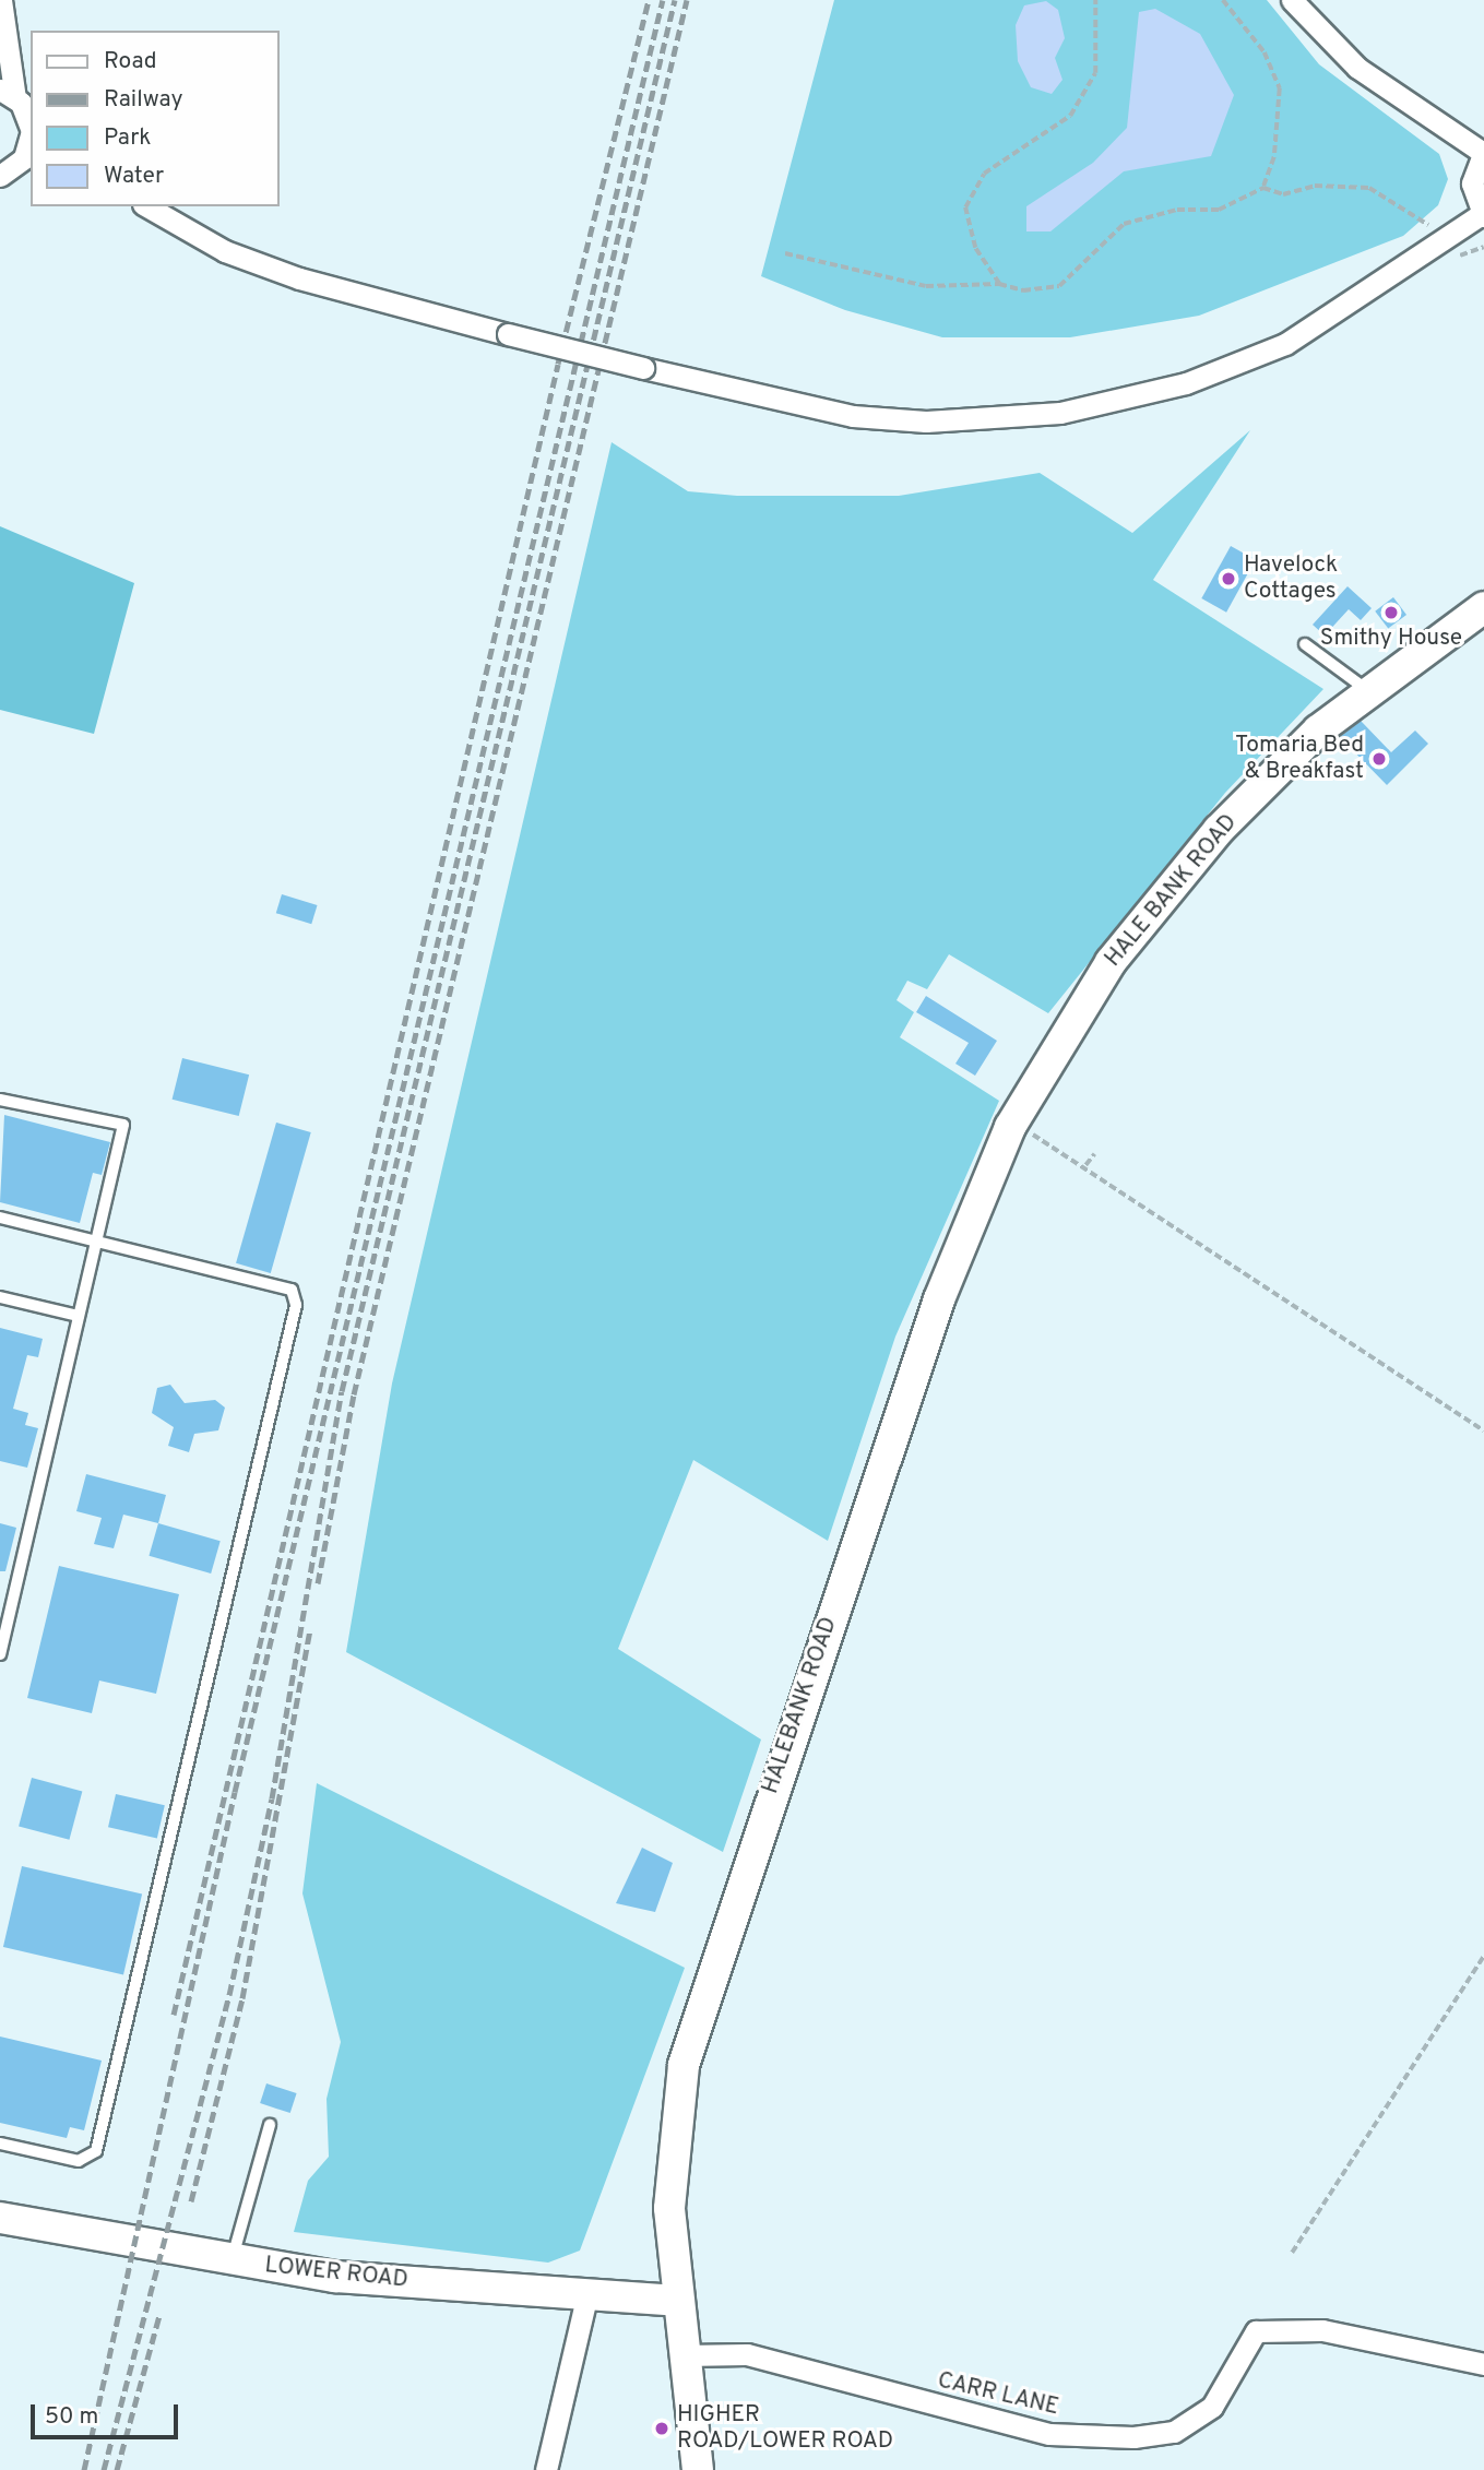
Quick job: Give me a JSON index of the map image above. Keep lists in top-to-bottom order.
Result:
{
  "streets": {
    "street": [
      "HALE BANK ROAD",
      "HALEBANK ROAD",
      "LOWER ROAD",
      "CARR LANE"
    ]
  },
  "crossings": [
    ["HALE BANK ROAD", "HALEBANK ROAD"],
    ["HALEBANK ROAD", "LOWER ROAD"],
    ["HALEBANK ROAD", "CARR LANE"]
  ],
  "places": [
    "Havelock Cottages",
    "Smithy House",
    "Tomaria Bed & Breakfast",
    "HIGHER ROAD/LOWER ROAD"
  ],
  "legend": [
    "Road",
    "Railway",
    "Park",
    "Water"
  ],
  "scale_bar": "50 m"
}
